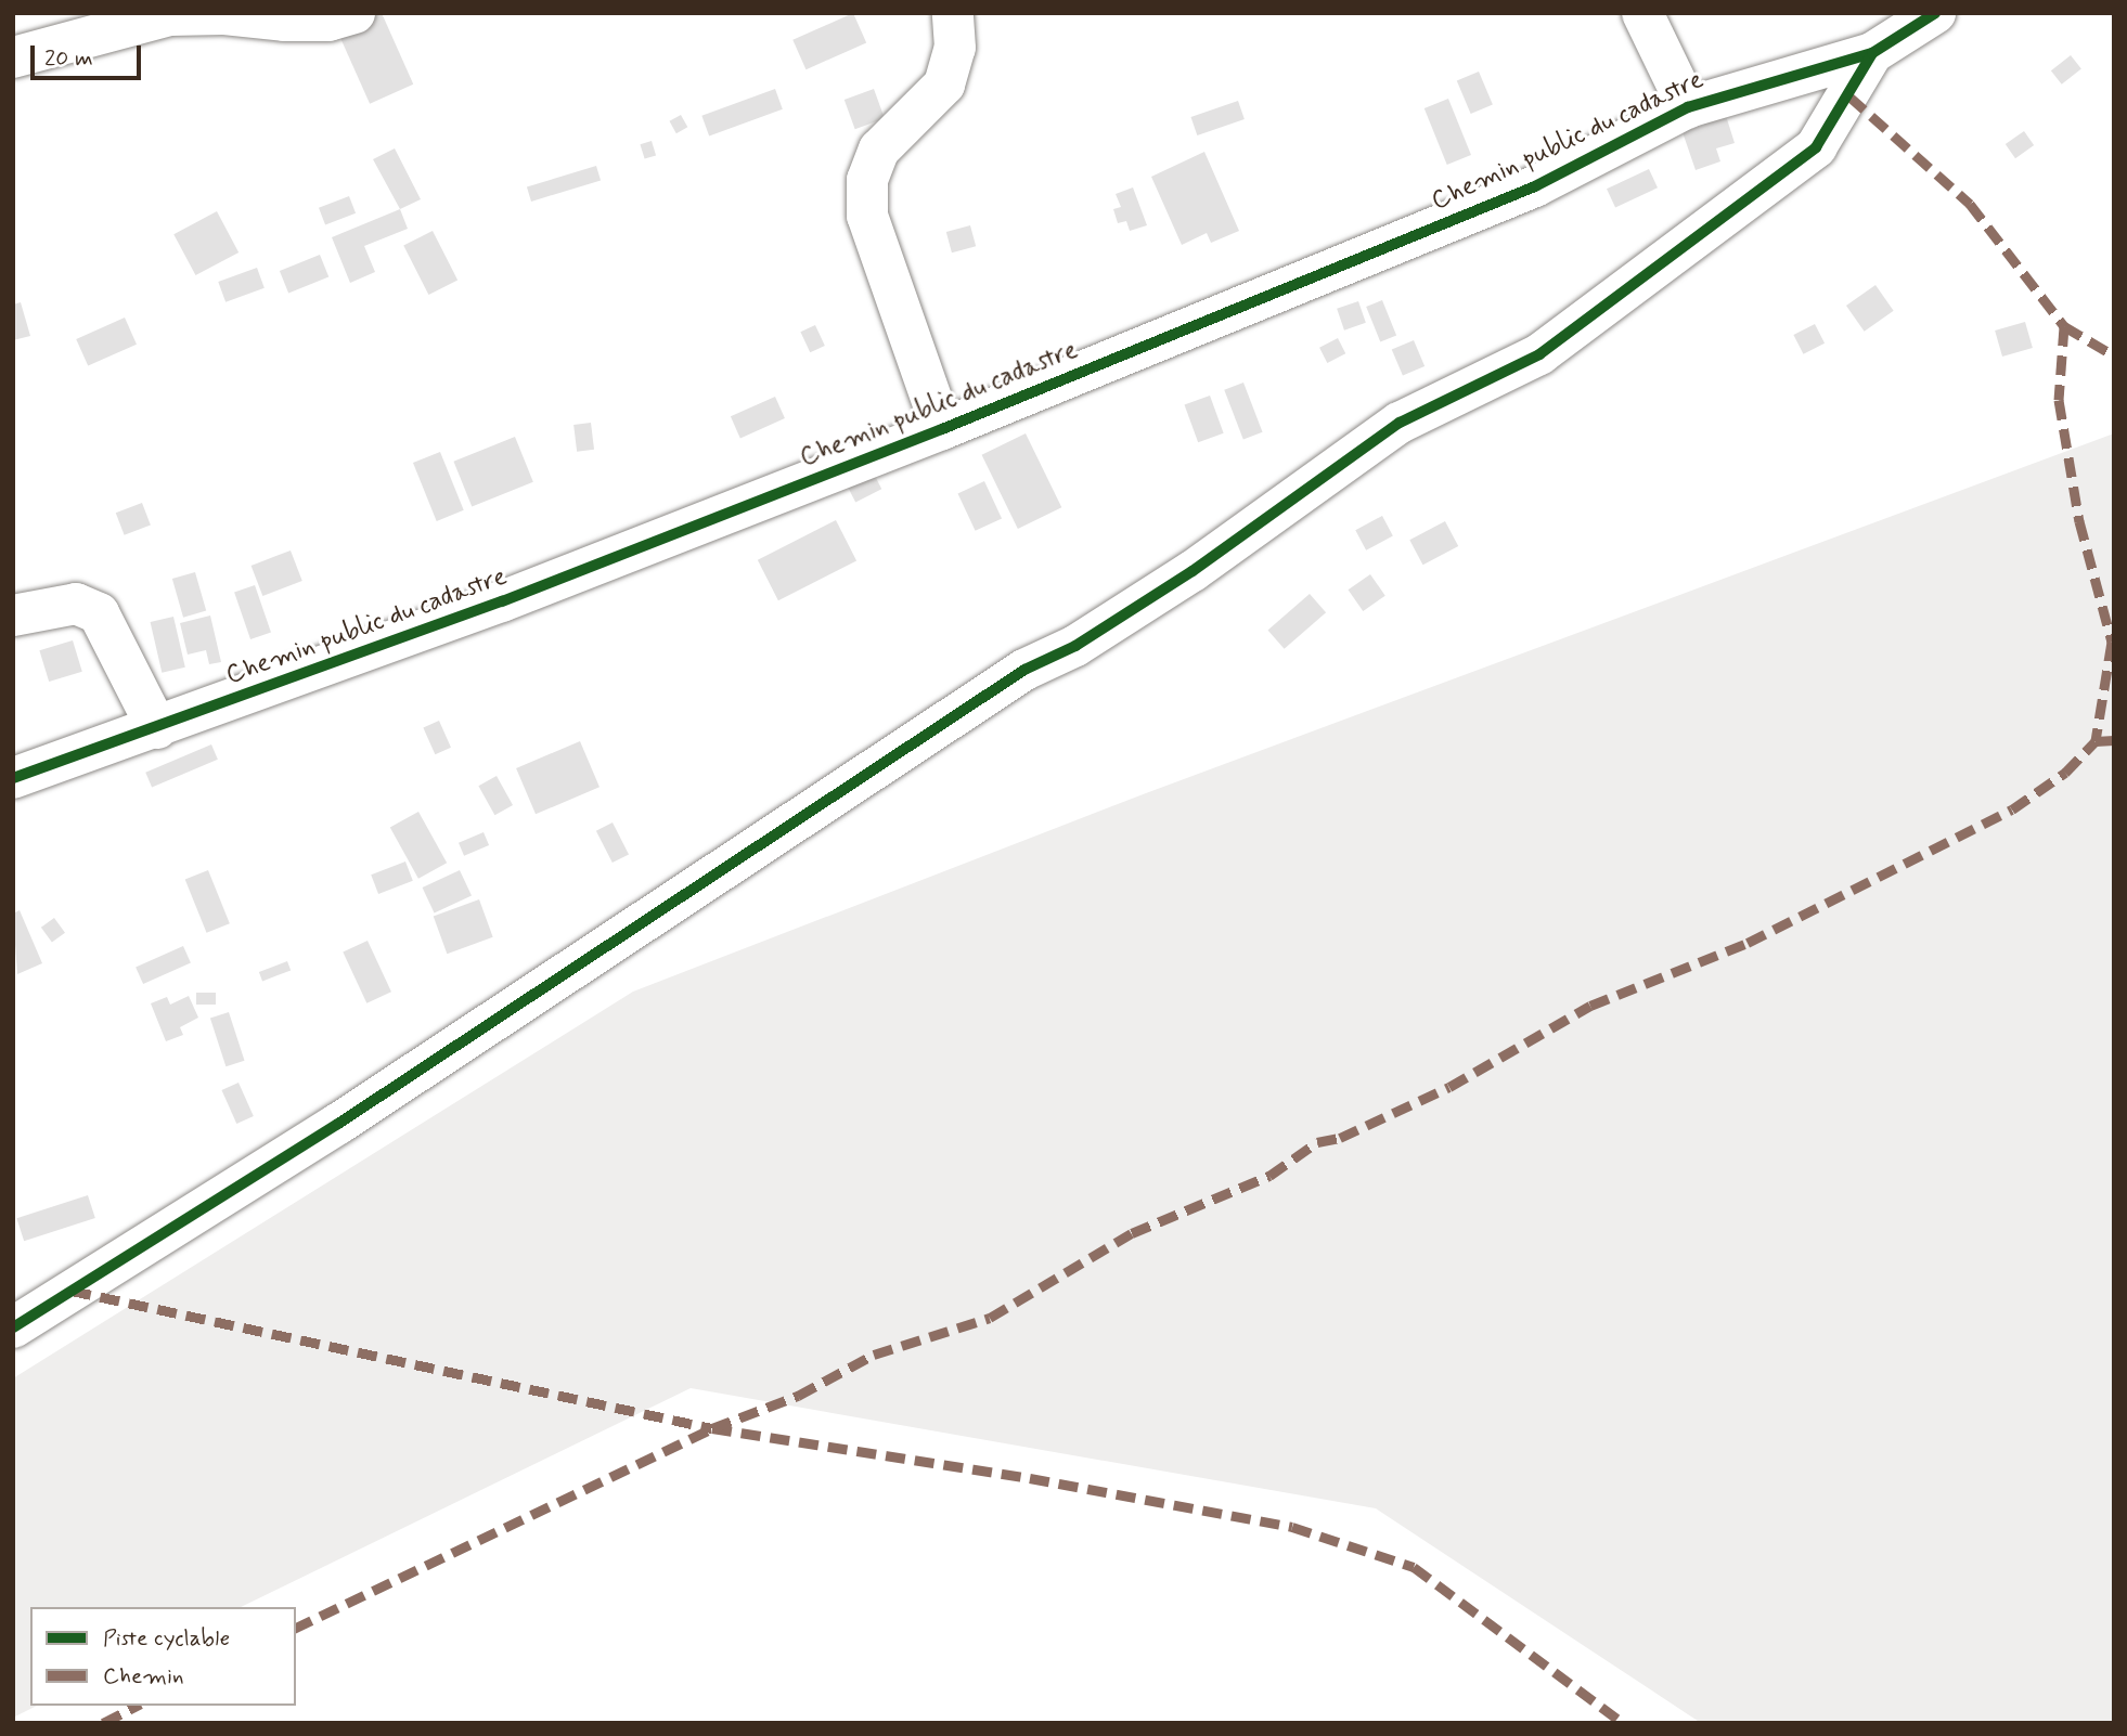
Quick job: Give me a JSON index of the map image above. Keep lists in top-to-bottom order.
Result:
{
  "streets": {
    "street": ["Chemin public du cadastre"]
  },
  "legend": ["Piste cyclable", "Chemin"],
  "scale_bar": "20 m"
}
